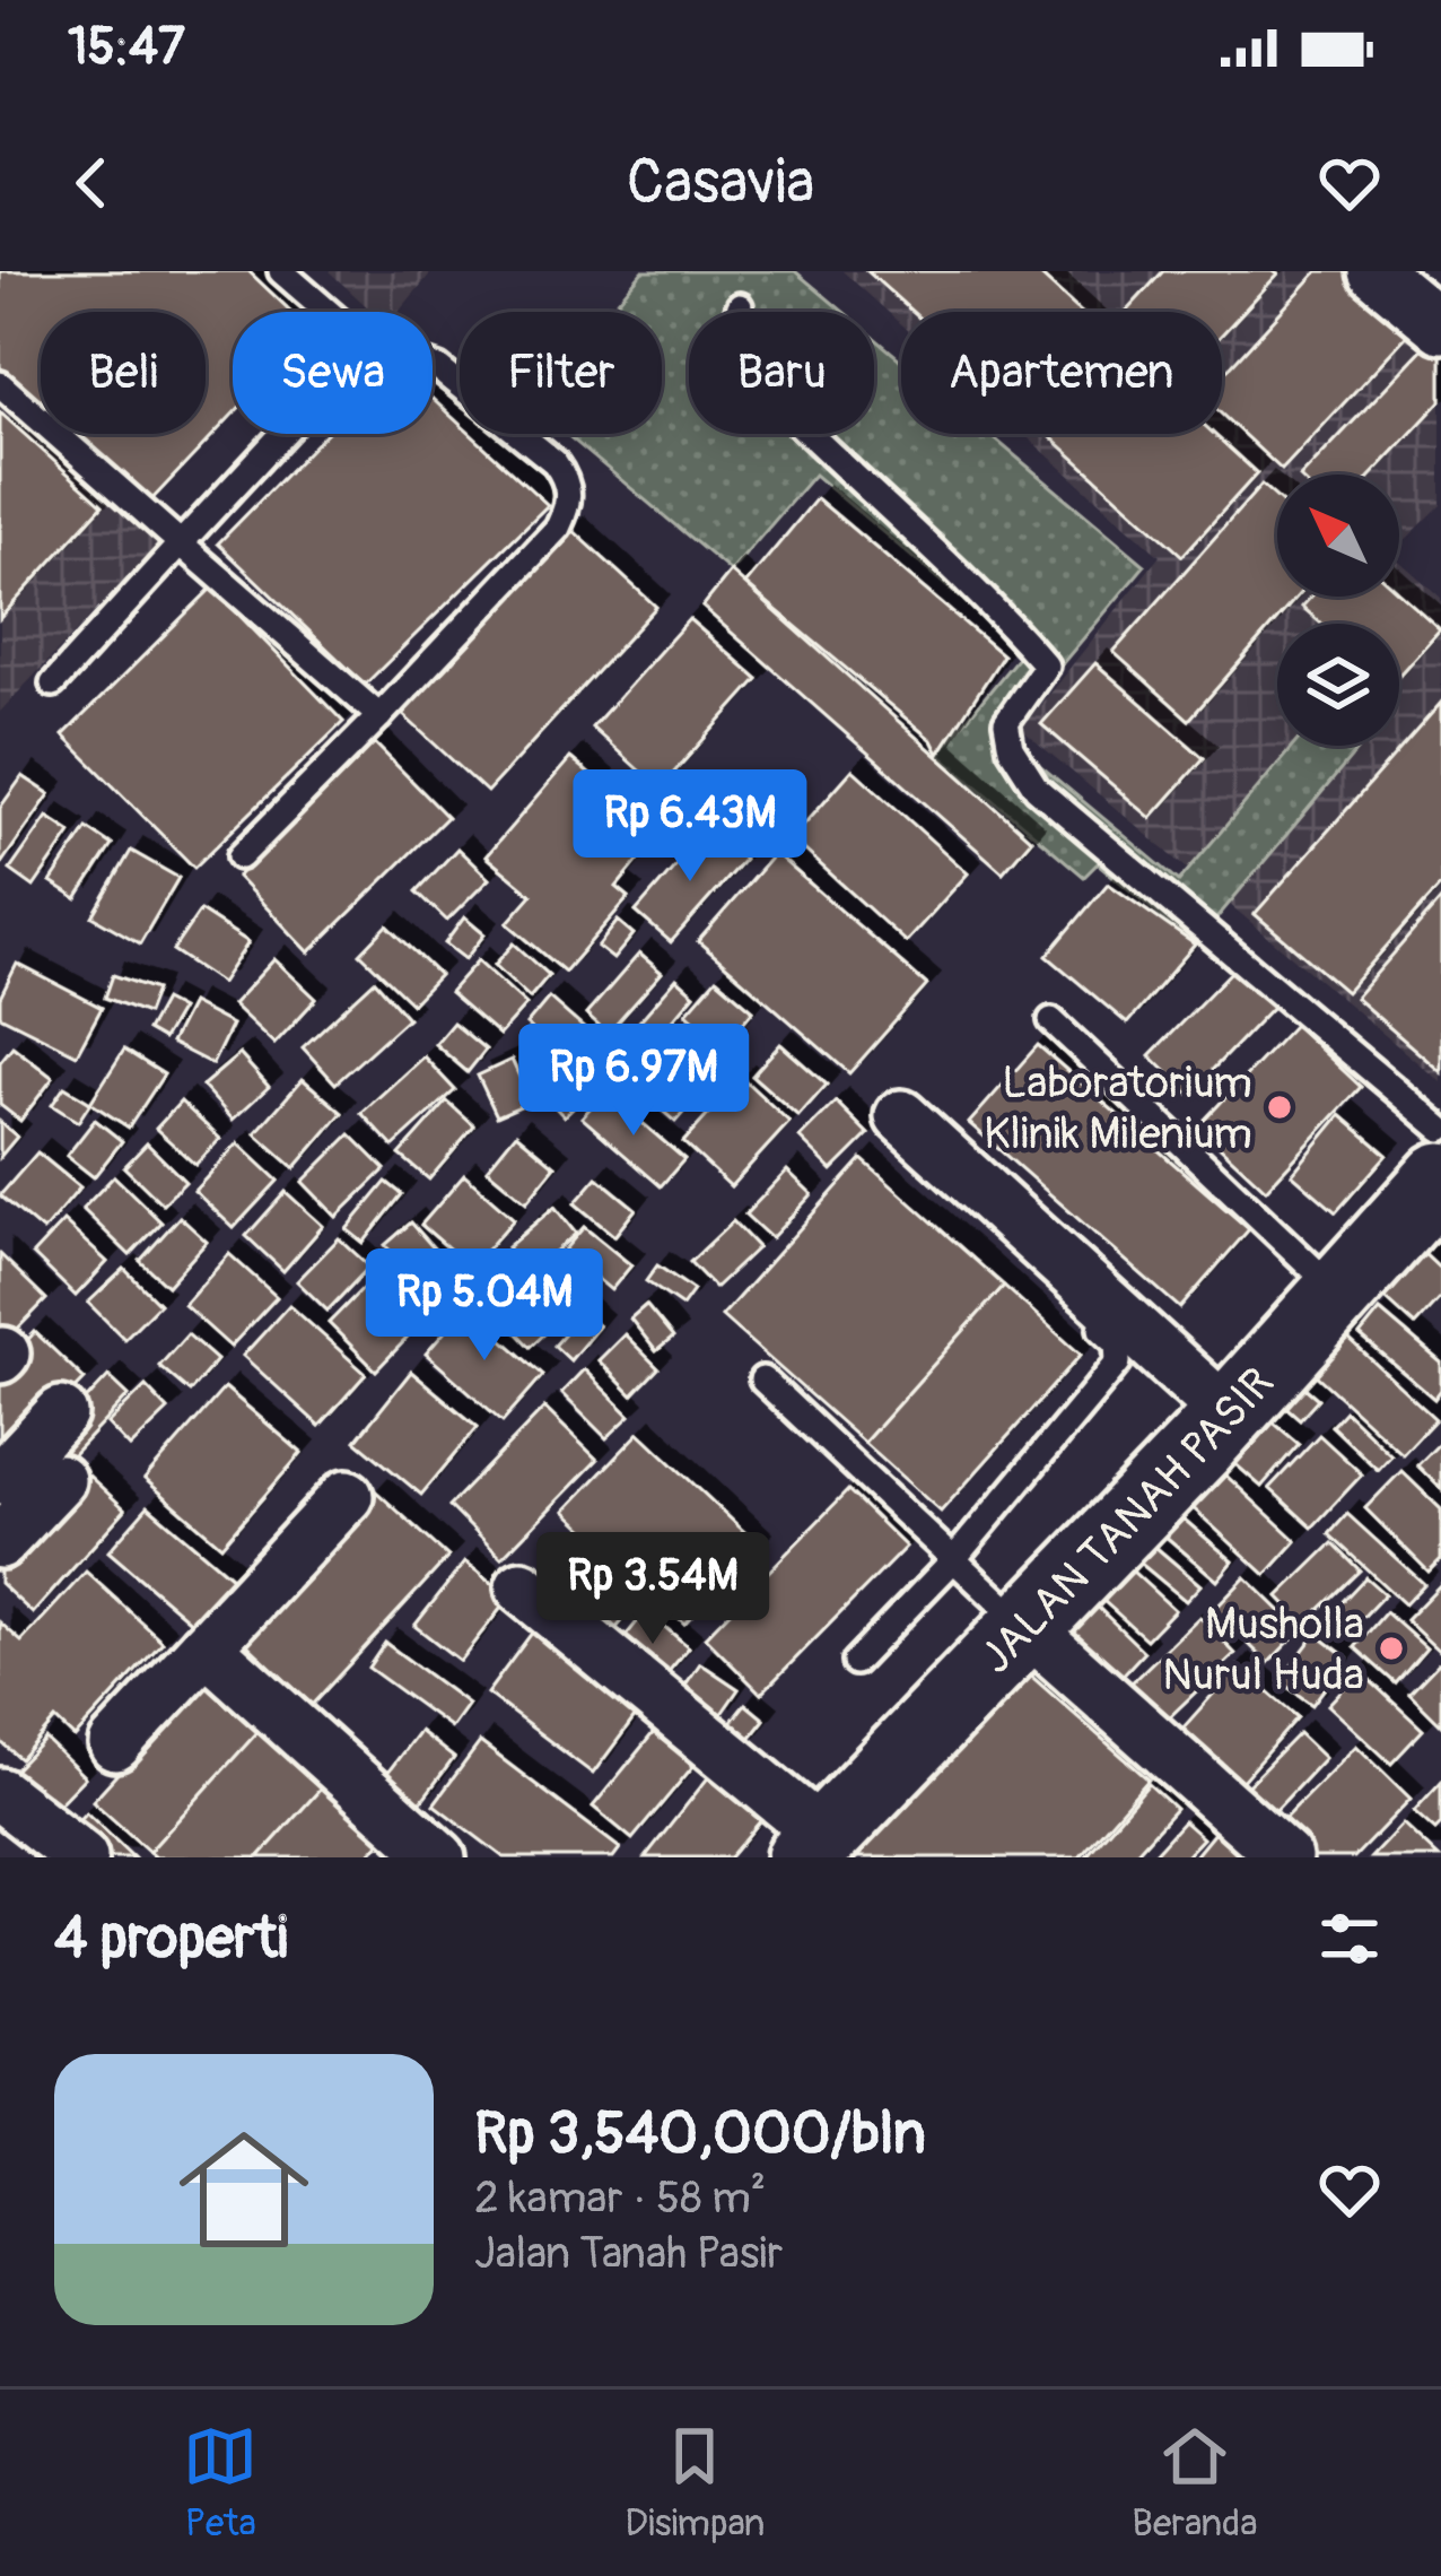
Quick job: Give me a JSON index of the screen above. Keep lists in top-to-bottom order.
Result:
{
  "streets": {
    "street": ["JALAN TANAH PASIR"]
  },
  "places": ["Laboratorium Klinik Milenium", "Musholla Nurul Huda"],
  "north": "top left",
  "page": {
    "status": "15:47",
    "header": "Casavia",
    "chip": [
      "Beli",
      "Sewa",
      "Filter",
      "Baru",
      "Apartemen"
    ],
    "price": [
      "Rp 6.43M",
      "Rp 6.97M",
      "Rp 5.04M",
      "Rp 3.54M"
    ],
    "heading": "4 properti",
    "list": [
      {
        "name": "Rp 3,540,000/bln",
        "note": "2 kamar · 58 m² · Jalan Tanah Pasir"
      }
    ],
    "tabs": ["Peta", "Disimpan", "Beranda"]
  }
}
